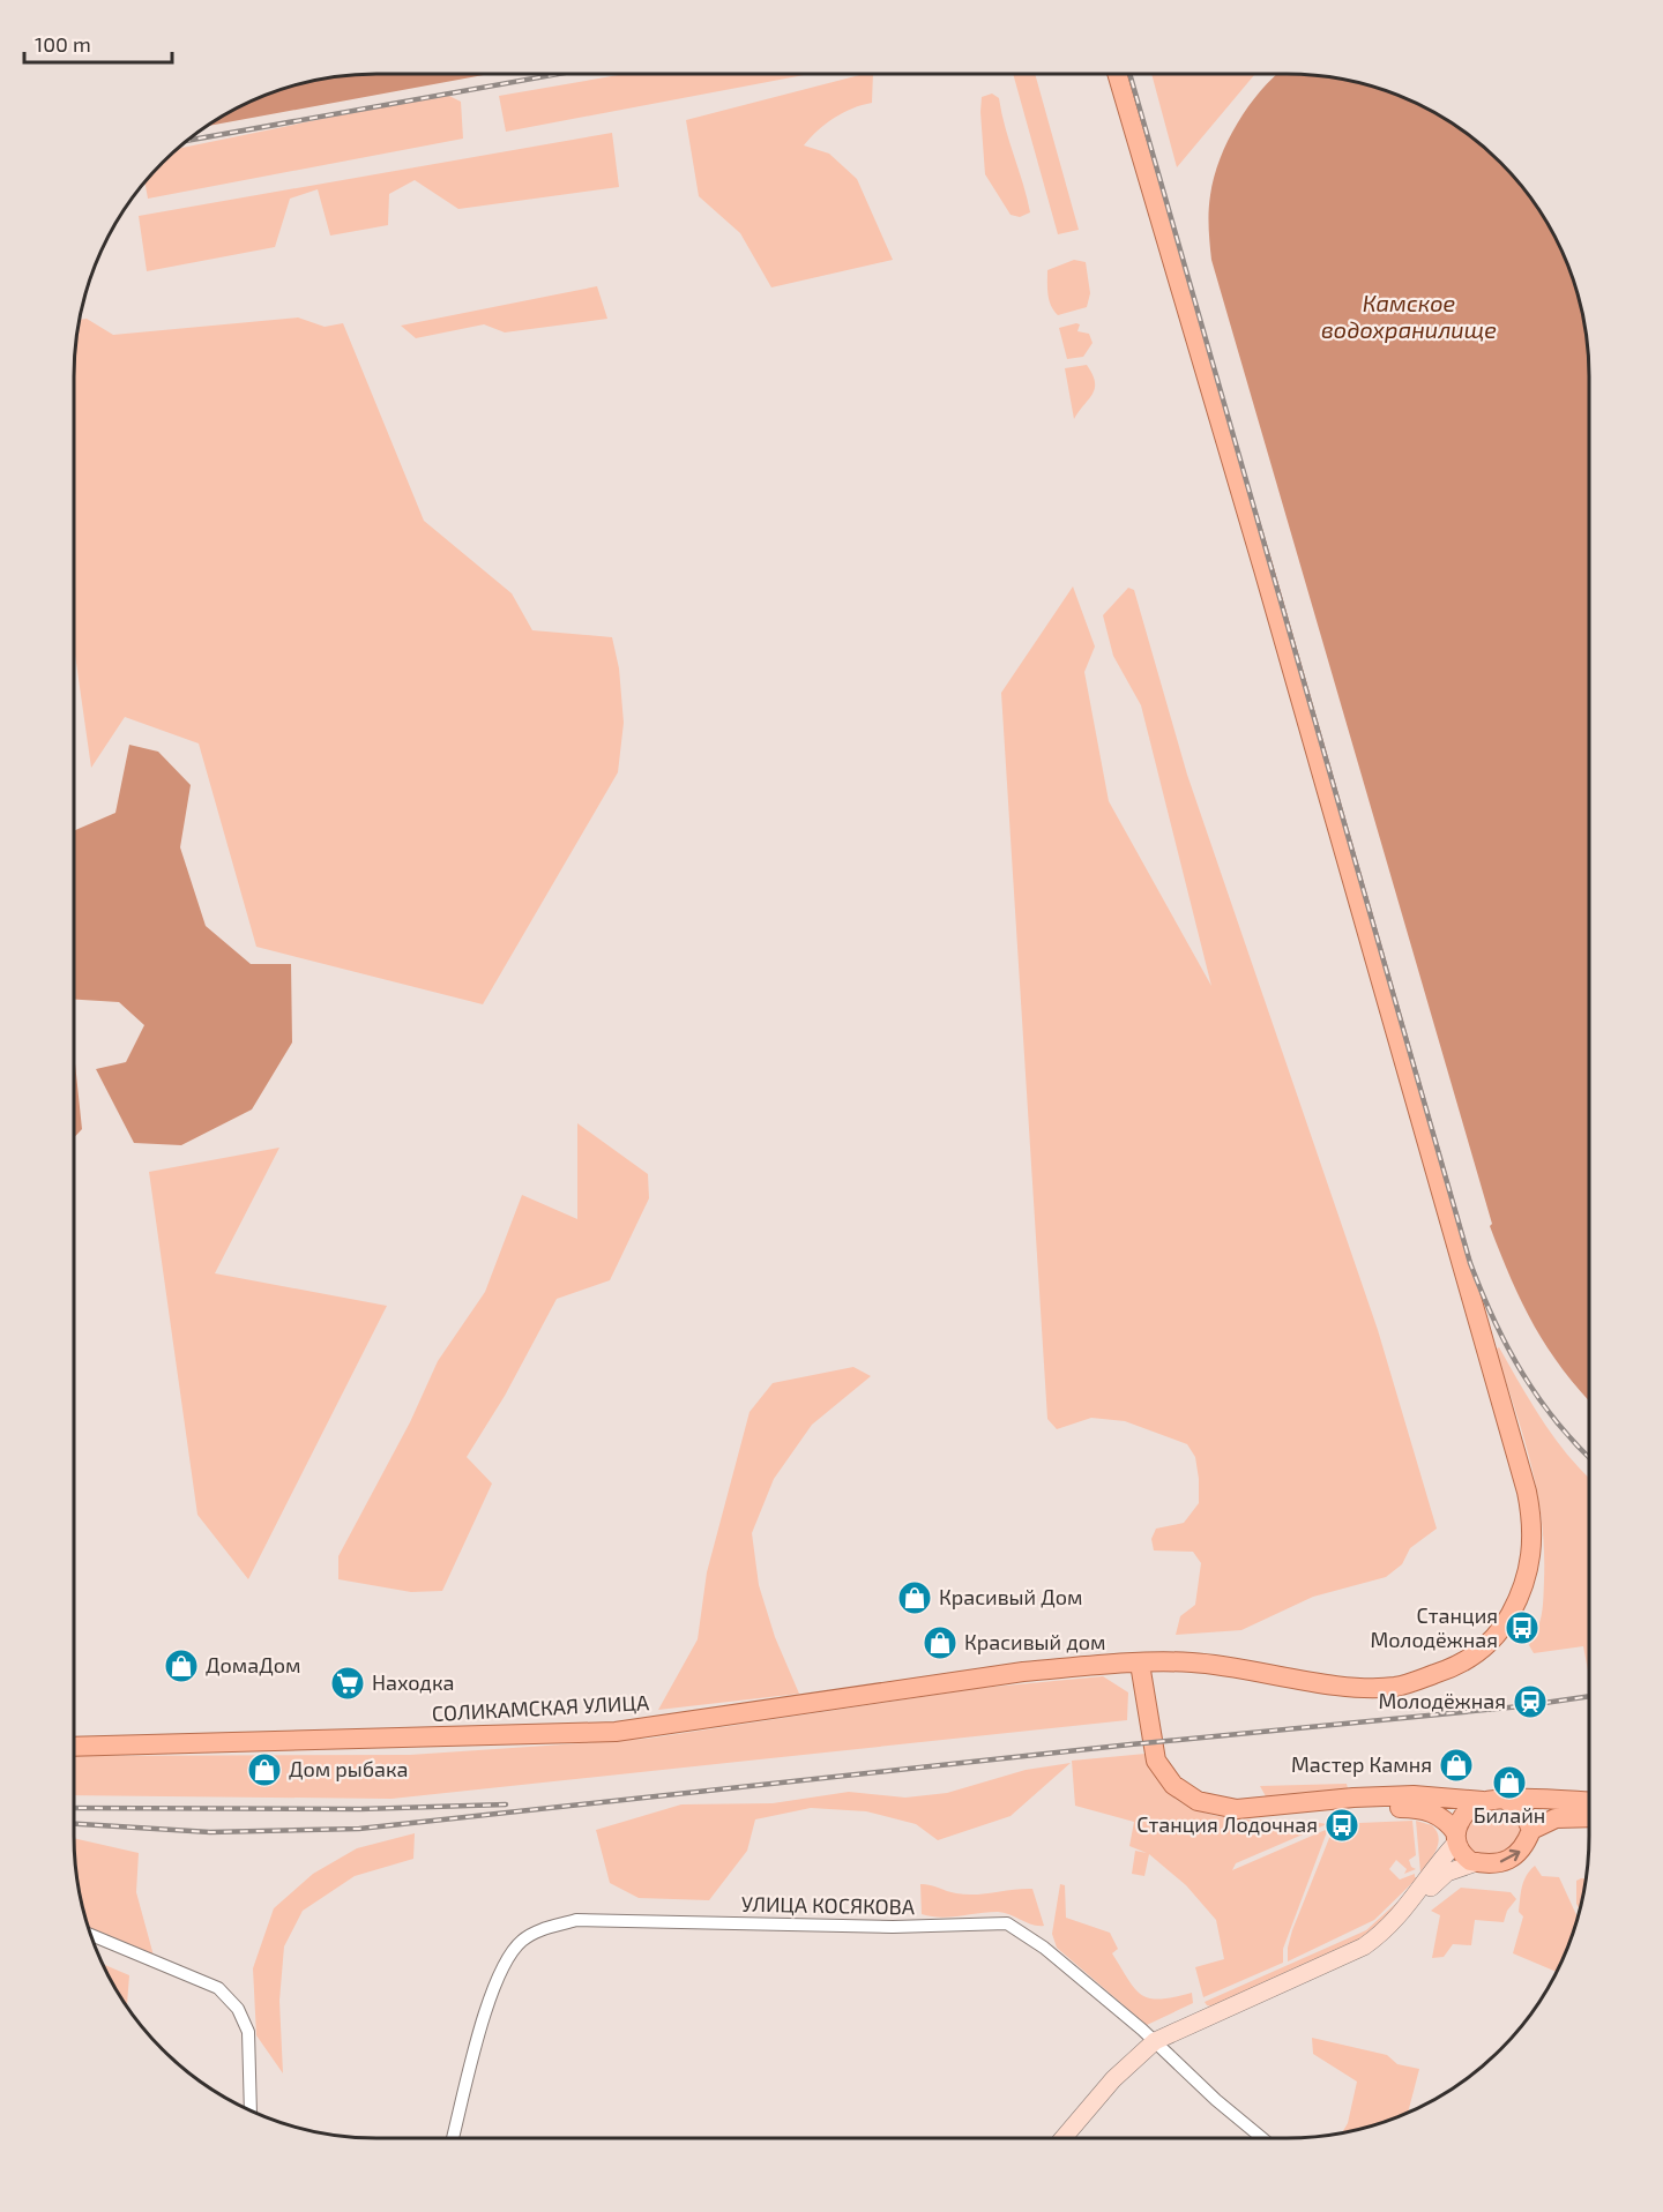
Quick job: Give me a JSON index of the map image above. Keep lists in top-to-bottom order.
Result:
{
  "streets": {
    "main road": ["СОЛИКАМСКАЯ УЛИЦА"],
    "street": ["УЛИЦА КОСЯКОВА"]
  },
  "water": ["Камское водохранилище"],
  "places": {
    "shop": [
      "Красивый Дом",
      "Красивый дом",
      "ДомаДом",
      "Мастер Камня",
      "Дом рыбака",
      "Билайн"
    ],
    "bus stop": ["Станция Молодёжная", "Станция Лодочная"],
    "supermarket": ["Находка"],
    "station": ["Молодёжная"]
  },
  "scale_bar": "100 m"
}
